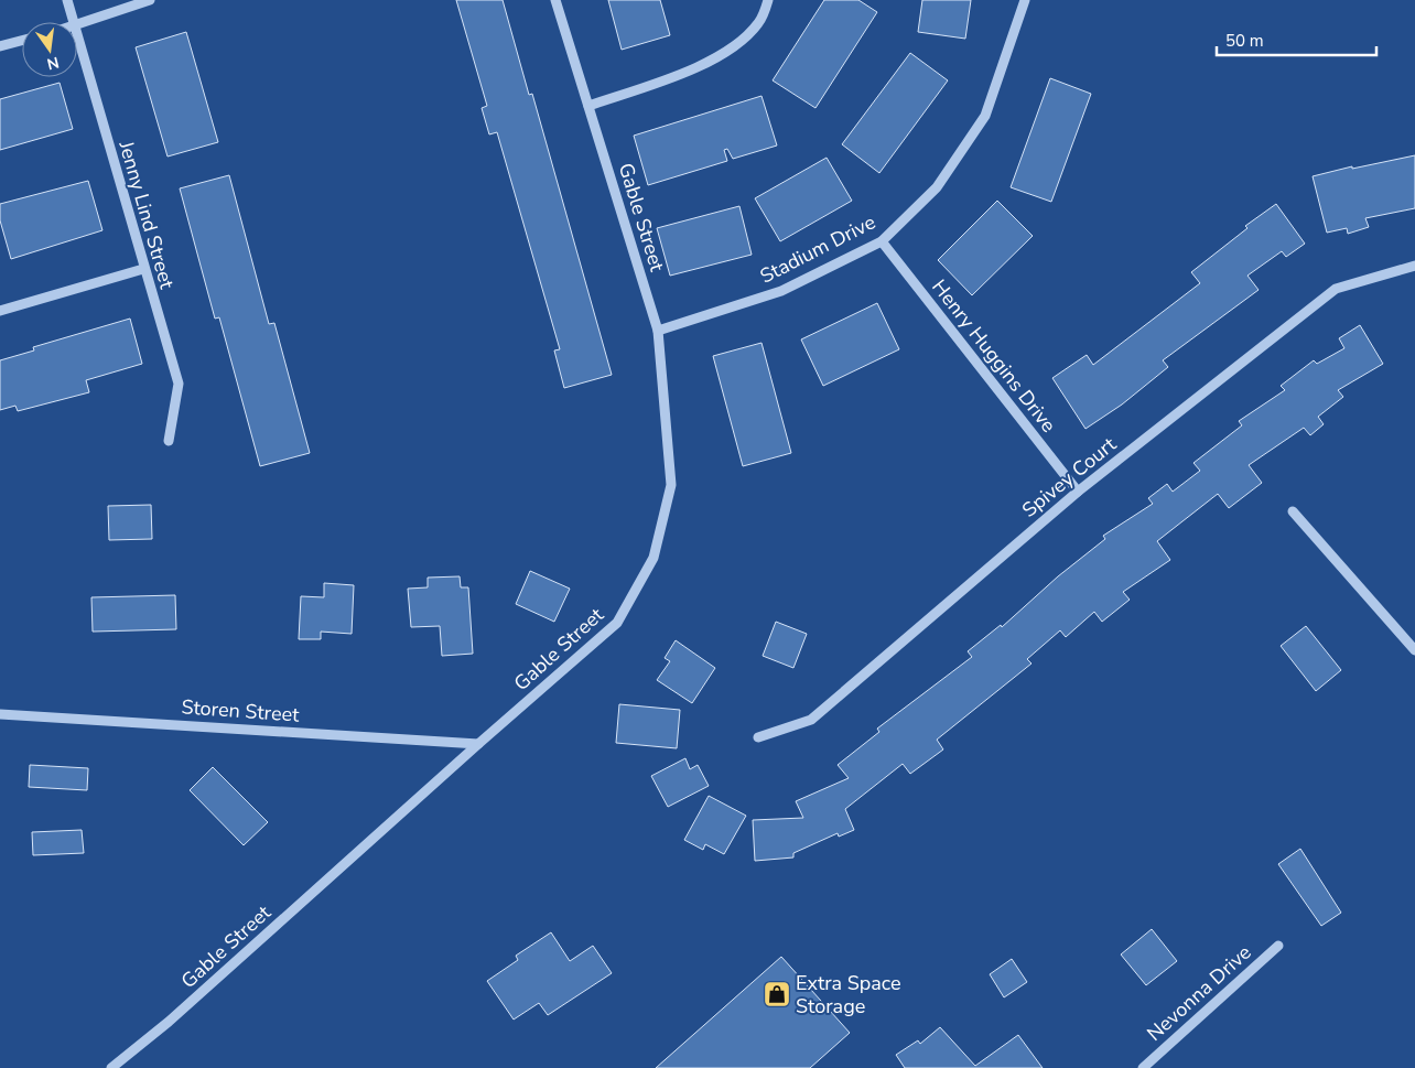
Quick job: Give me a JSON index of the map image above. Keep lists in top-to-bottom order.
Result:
{
  "streets": {
    "street": [
      "Jenny Lind Street",
      "Gable Street",
      "Stadium Drive",
      "Henry Huggins Drive",
      "Spivey Court",
      "Storen Street",
      "Nevonna Drive"
    ]
  },
  "crossings": [
    ["Gable Street", "Stadium Drive"],
    ["Gable Street", "Storen Street"],
    ["Stadium Drive", "Henry Huggins Drive"],
    ["Henry Huggins Drive", "Spivey Court"]
  ],
  "places": {
    "shop": ["Extra Space Storage"]
  },
  "scale_bar": "50 m",
  "north": "bottom"
}
